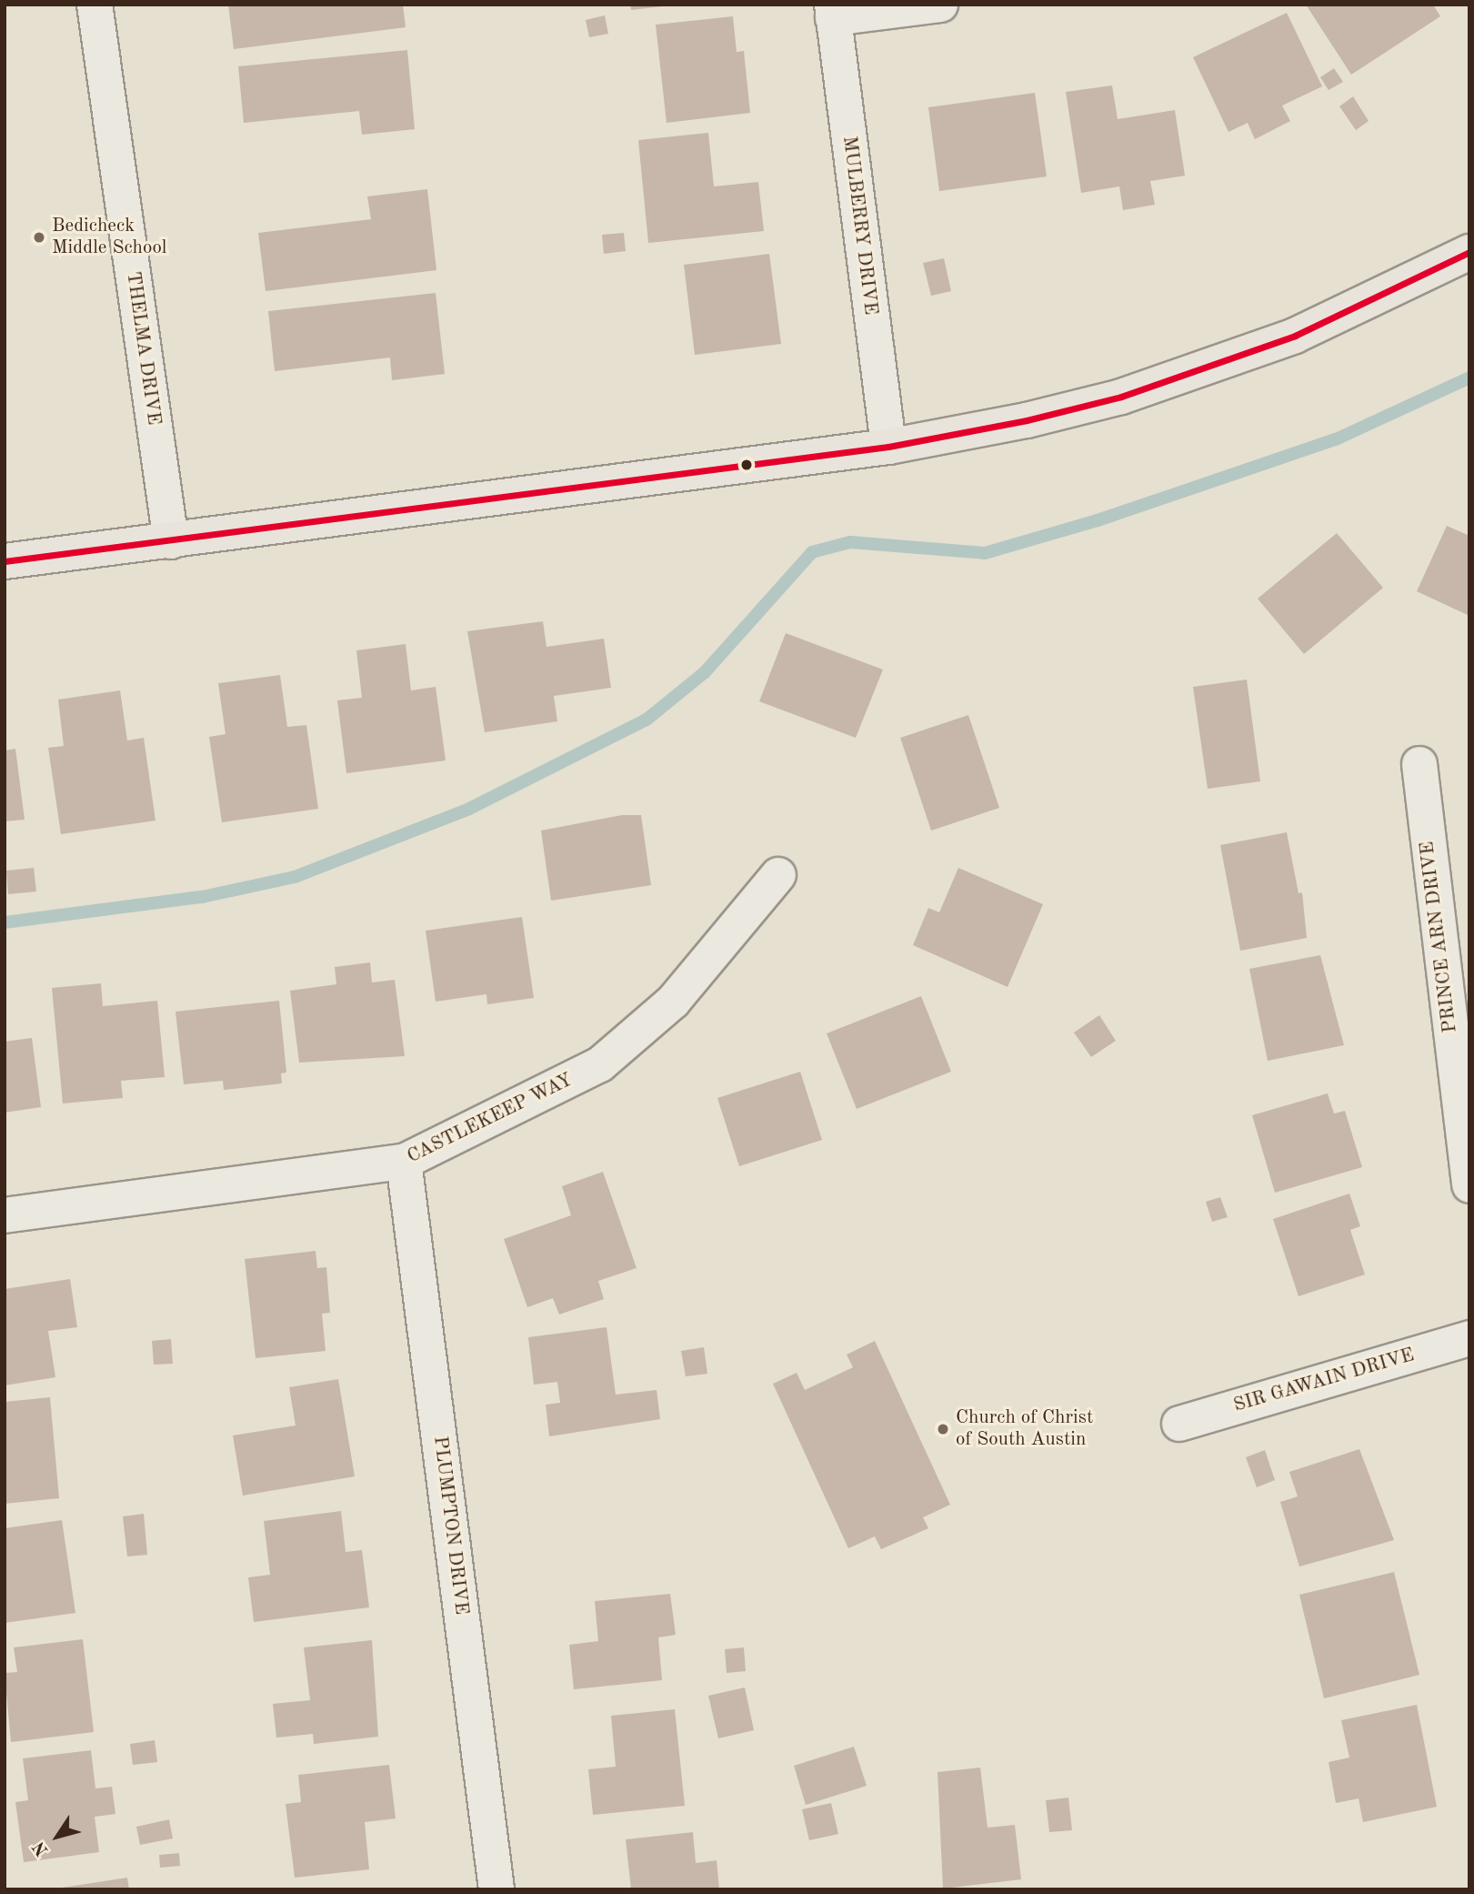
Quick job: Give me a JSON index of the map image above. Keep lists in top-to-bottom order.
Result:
{
  "streets": {
    "street": [
      "MULBERRY DRIVE",
      "THELMA DRIVE",
      "PRINCE ARN DRIVE",
      "CASTLEKEEP WAY",
      "SIR GAWAIN DRIVE",
      "PLUMPTON DRIVE"
    ]
  },
  "crossings": [
    ["CASTLEKEEP WAY", "PLUMPTON DRIVE"]
  ],
  "places": ["Bedicheck Middle School", "Church of Christ of South Austin"],
  "north": "bottom left"
}
